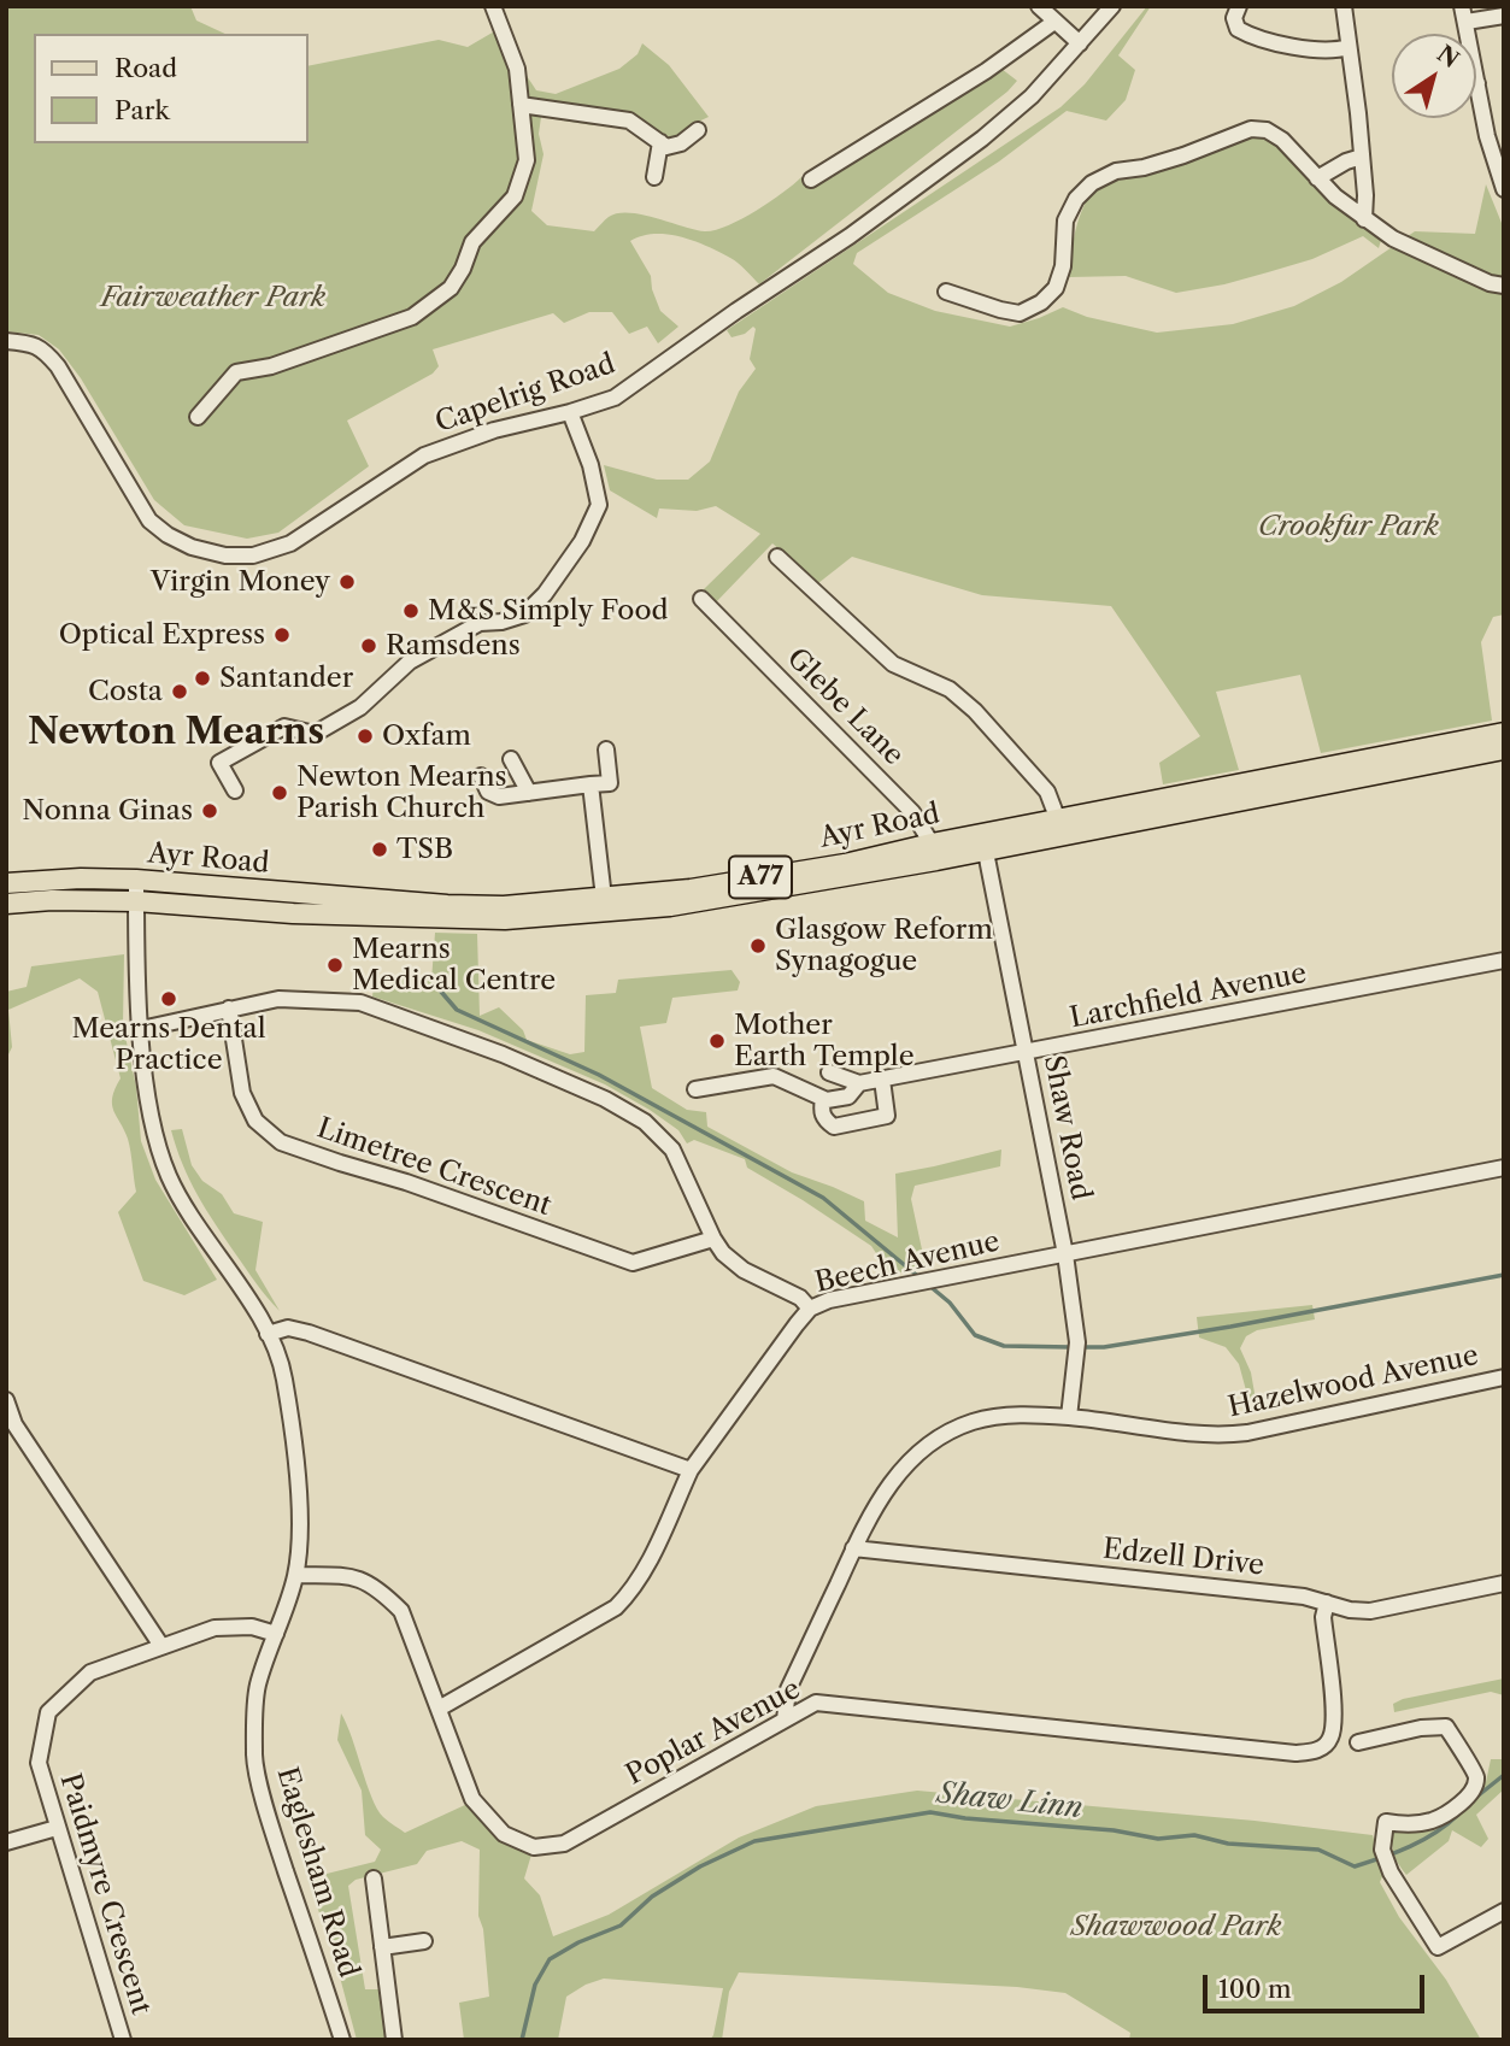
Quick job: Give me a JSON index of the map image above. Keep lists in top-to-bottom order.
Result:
{
  "streets": {
    "main road": ["Ayr Road", "A77"],
    "street": [
      "Capelrig Road",
      "Glebe Lane",
      "Larchfield Avenue",
      "Shaw Road",
      "Limetree Crescent",
      "Beech Avenue",
      "Hazelwood Avenue",
      "Edzell Drive",
      "Poplar Avenue",
      "Eaglesham Road",
      "Paidmyre Crescent"
    ]
  },
  "crossings": [
    ["Glebe Lane", "Ayr Road"],
    ["Ayr Road", "Shaw Road"],
    ["Ayr Road", "Eaglesham Road"],
    ["Larchfield Avenue", "Shaw Road"],
    ["Shaw Road", "Beech Avenue"],
    ["Shaw Road", "Hazelwood Avenue"],
    ["Beech Avenue", "Poplar Avenue"],
    ["Hazelwood Avenue", "Edzell Drive"],
    ["Hazelwood Avenue", "Poplar Avenue"],
    ["Edzell Drive", "Poplar Avenue"],
    ["Poplar Avenue", "Eaglesham Road"],
    ["Eaglesham Road", "Paidmyre Crescent"]
  ],
  "districts": ["Newton Mearns"],
  "water": ["Shaw Linn"],
  "parks": ["Fairweather Park", "Crookfur Park", "Shawwood Park"],
  "places": [
    "Virgin Money",
    "M&S Simply Food",
    "Optical Express",
    "Ramsdens",
    "Santander",
    "Costa",
    "Oxfam",
    "Newton Mearns Parish Church",
    "Nonna Ginas",
    "TSB",
    "Glasgow Reform Synagogue",
    "Mearns Medical Centre",
    "Mearns Dental Practice",
    "Mother Earth Temple"
  ],
  "legend": ["Road", "Park"],
  "scale_bar": "100 m",
  "north": "top right"
}
